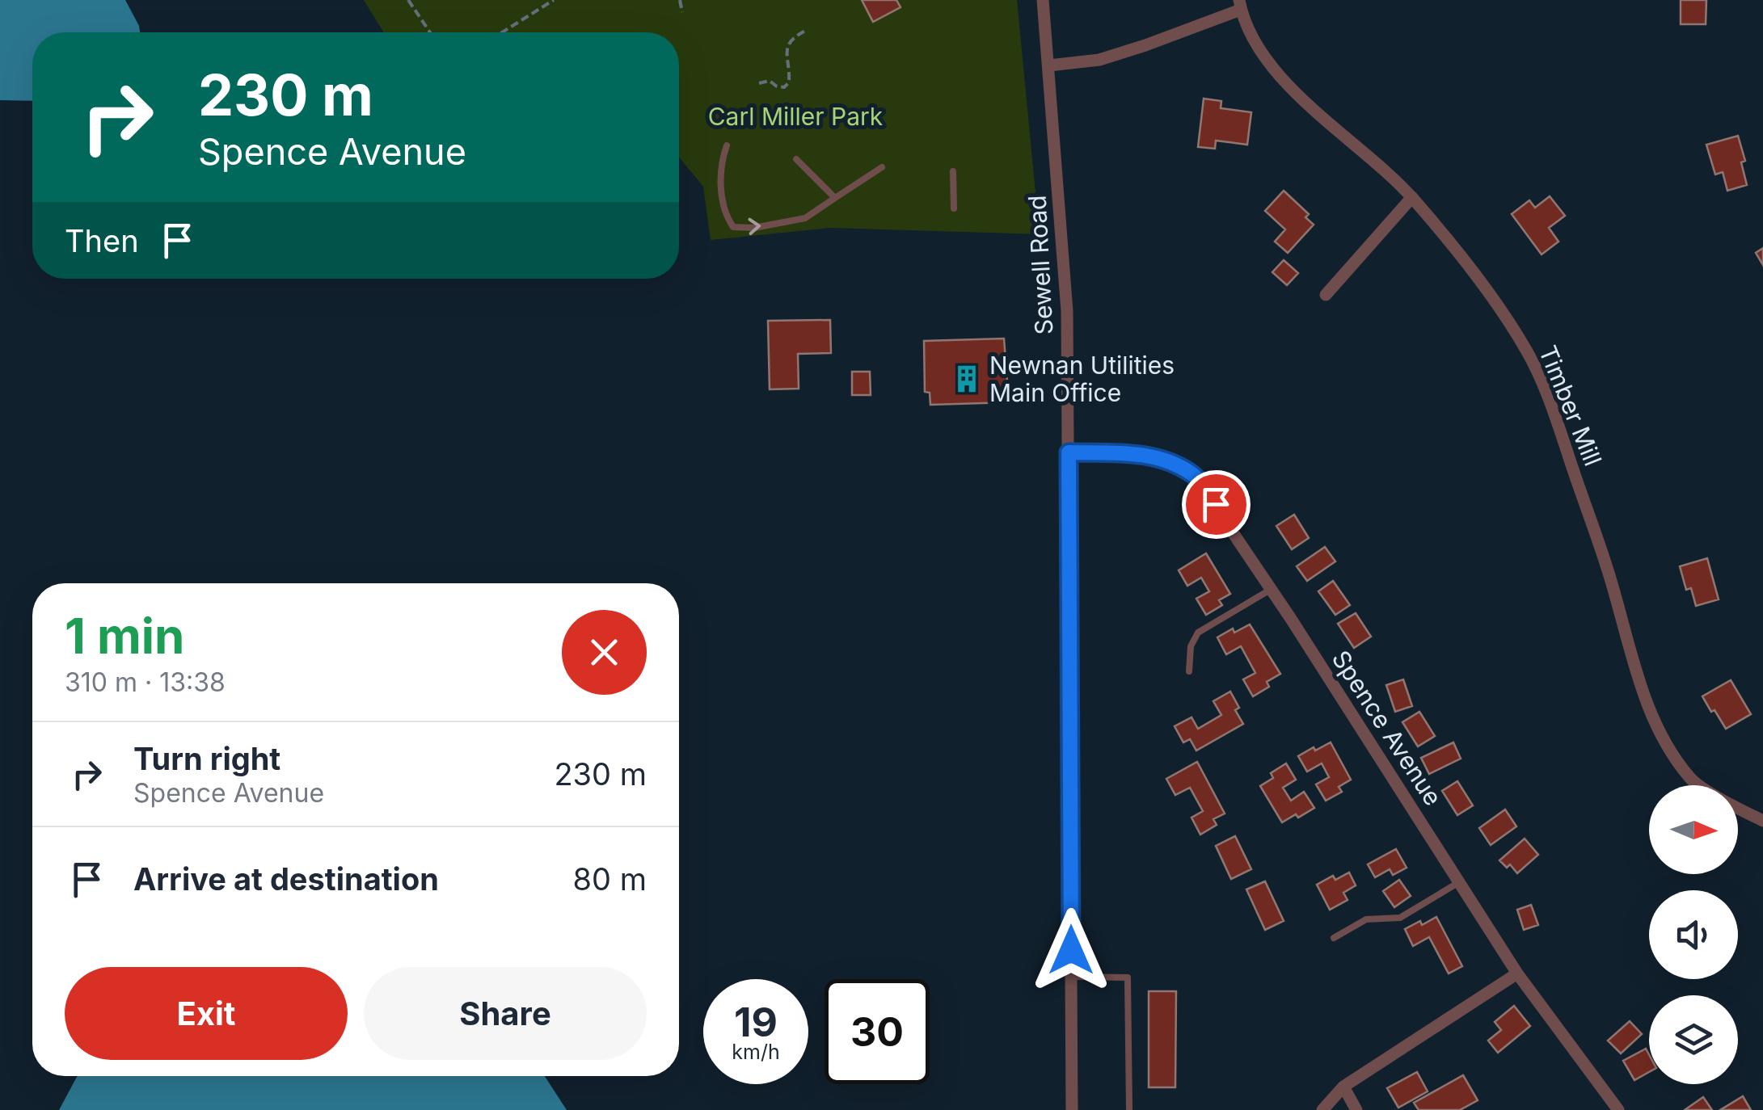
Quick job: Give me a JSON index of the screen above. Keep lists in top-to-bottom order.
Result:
{
  "streets": {
    "street": ["Sewell Road", "Timber Mill", "Spence Avenue"]
  },
  "crossings": [
    ["Sewell Road", "Spence Avenue"]
  ],
  "parks": ["Carl Miller Park"],
  "places": {
    "building": ["Newnan Utilities Main Office"]
  },
  "north": "right",
  "page": {
    "turn": ["230 m", "Spence Avenue"],
    "then": "Then",
    "heading": ["1 min", "310 m · 13:38"],
    "list": [
      {
        "name": "Turn right",
        "note": "Spence Avenue",
        "value": "230 m"
      },
      {
        "name": "Arrive at destination",
        "value": "80 m"
      }
    ],
    "buttons": ["Exit", "Share"],
    "speed": "19 km/h",
    "limit": "30"
  }
}
